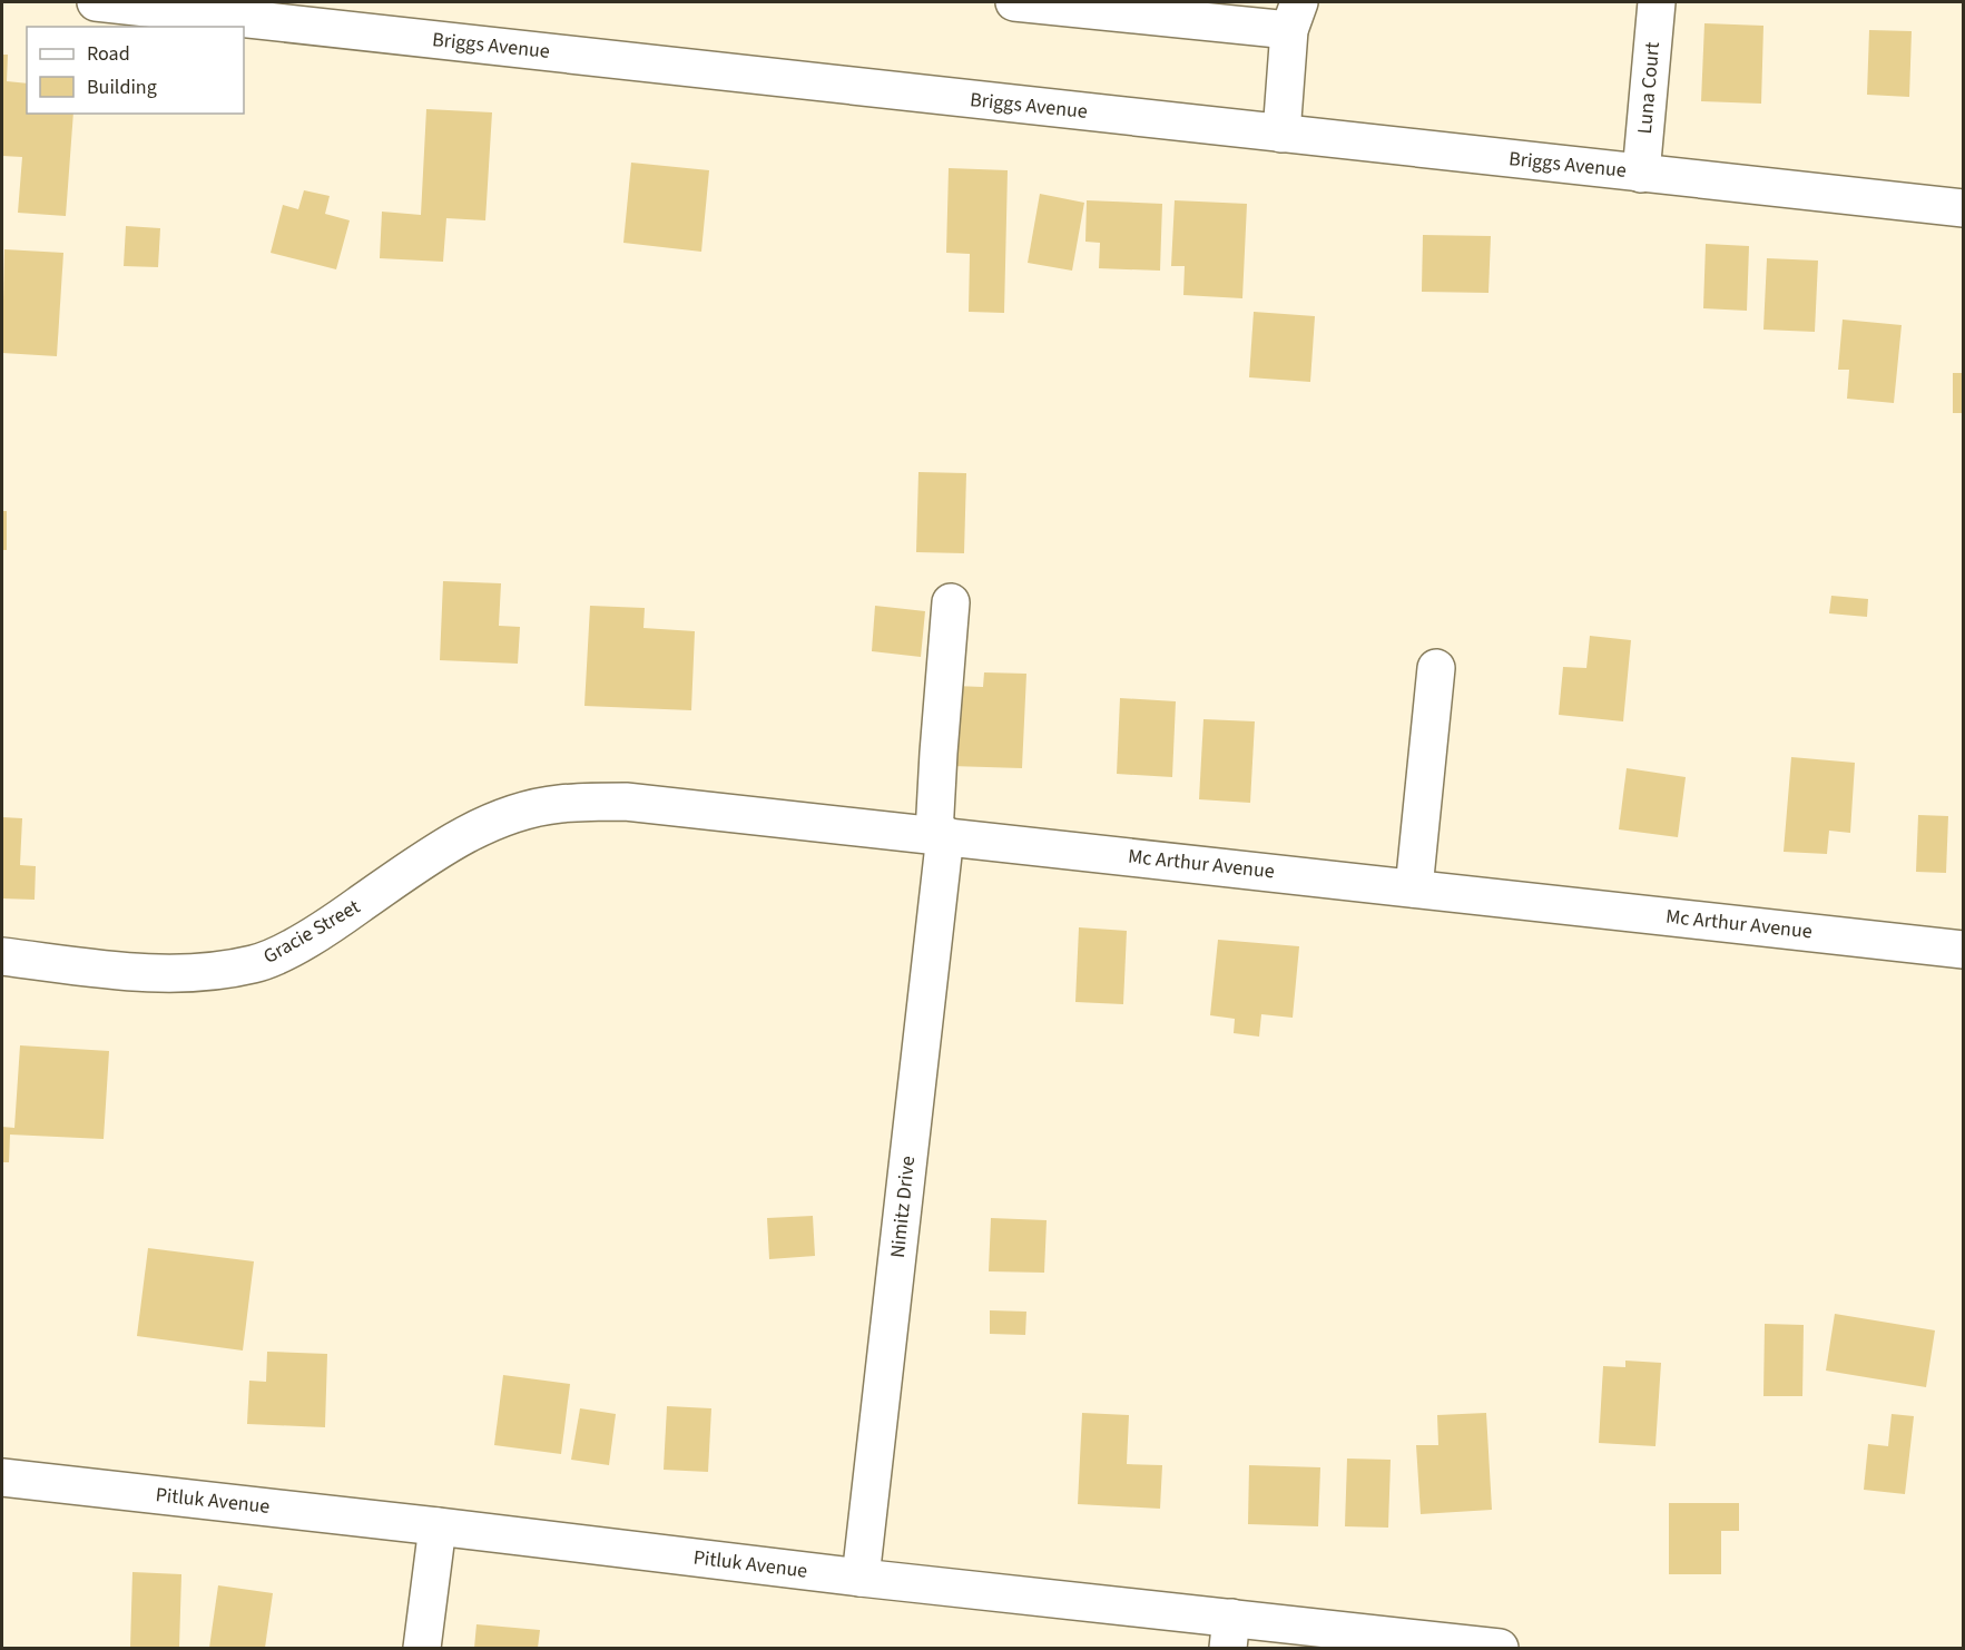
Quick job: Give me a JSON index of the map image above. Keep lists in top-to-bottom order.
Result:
{
  "streets": {
    "street": [
      "Briggs Avenue",
      "Luna Court",
      "Mc Arthur Avenue",
      "Gracie Street",
      "Nimitz Drive",
      "Pitluk Avenue"
    ]
  },
  "crossings": [
    ["Briggs Avenue", "Luna Court"],
    ["Mc Arthur Avenue", "Gracie Street"],
    ["Mc Arthur Avenue", "Nimitz Drive"],
    ["Nimitz Drive", "Pitluk Avenue"]
  ],
  "legend": ["Road", "Building"]
}
